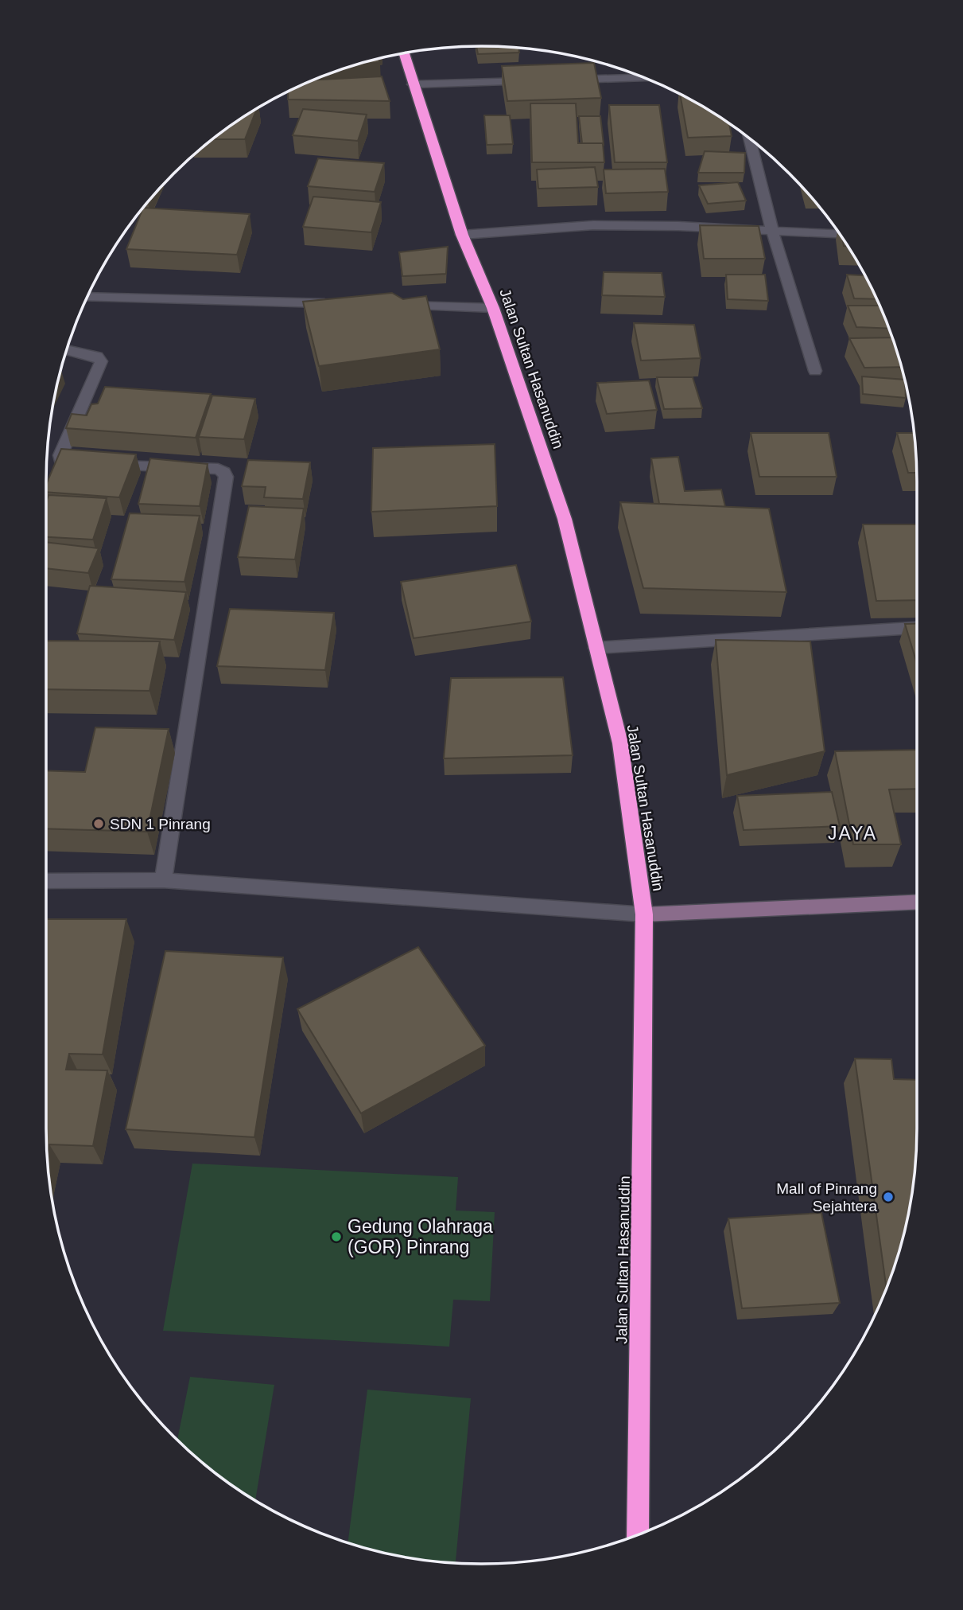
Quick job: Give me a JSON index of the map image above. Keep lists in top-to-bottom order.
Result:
{
  "streets": {
    "highway": ["Jalan Sultan Hasanuddin"]
  },
  "districts": ["JAYA"],
  "places": ["SDN 1 Pinrang", "Mall of Pinrang Sejahtera", "Gedung Olahraga (GOR) Pinrang"]
}
